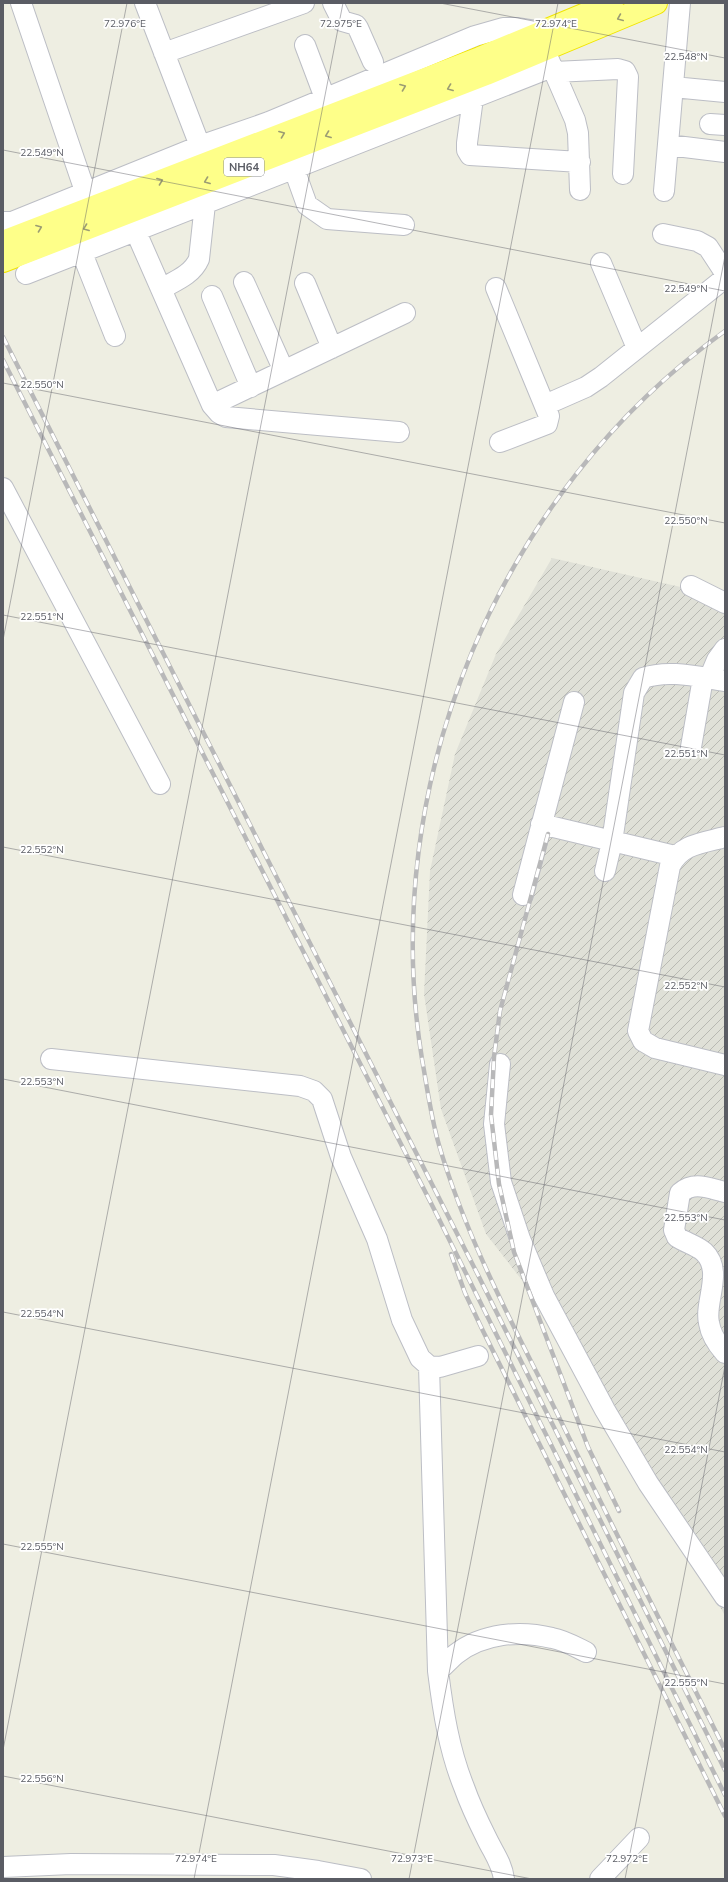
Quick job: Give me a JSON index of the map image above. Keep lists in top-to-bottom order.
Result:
{
  "streets": {
    "highway": ["NH64"]
  },
  "coordinates": [
    "72.975°E",
    "72.974°E",
    "72.976°E",
    "22.548°N",
    "22.549°N",
    "22.550°N",
    "22.551°N",
    "22.552°N",
    "22.553°N",
    "22.554°N",
    "22.555°N",
    "22.556°N",
    "72.973°E",
    "72.972°E"
  ]
}
